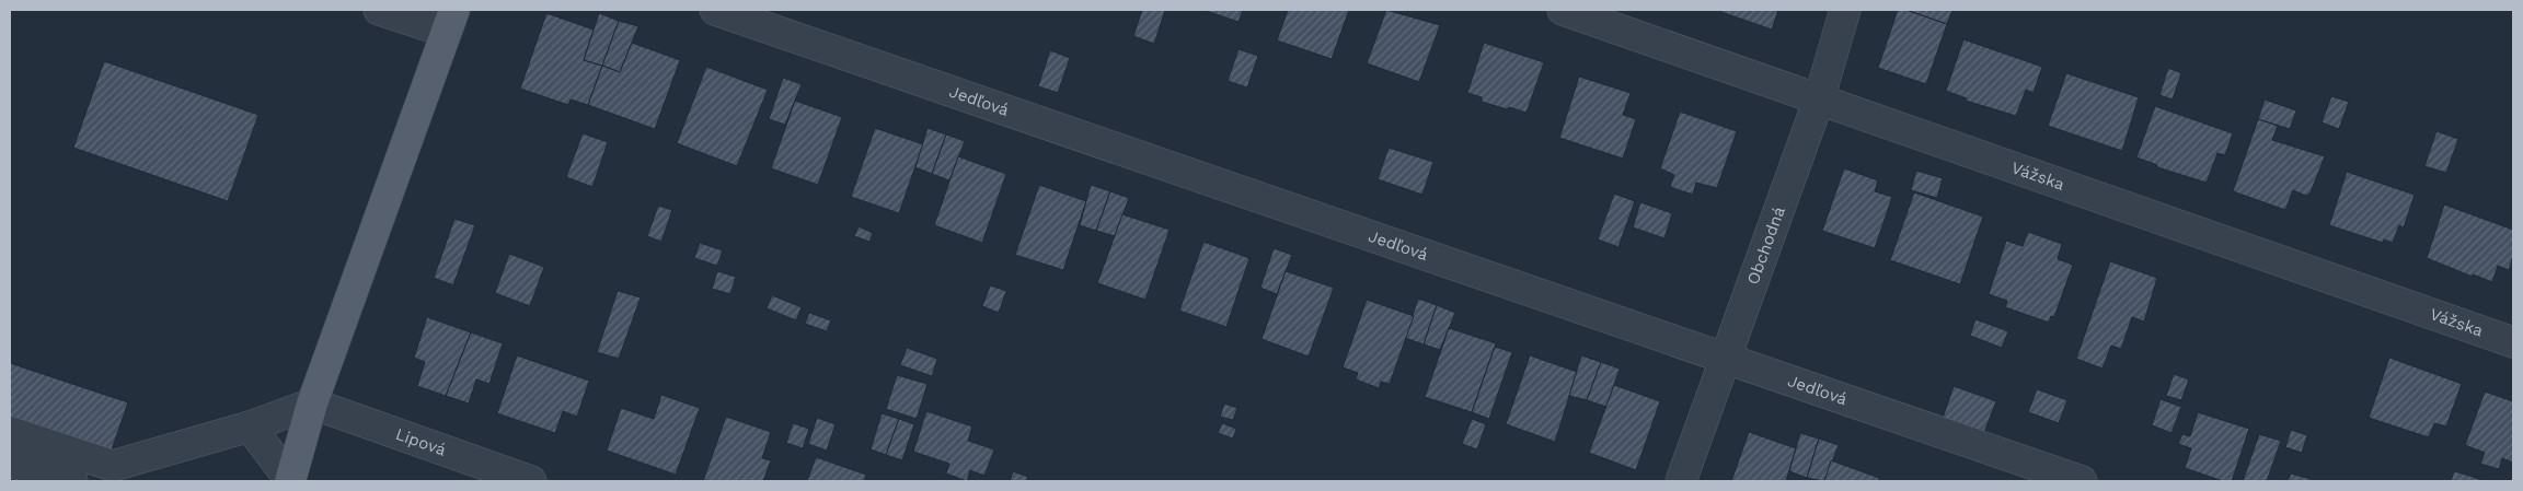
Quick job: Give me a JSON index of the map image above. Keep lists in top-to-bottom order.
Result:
{
  "streets": {
    "street": [
      "Jedľová",
      "Vážska",
      "Obchodná",
      "Lipová"
    ]
  },
  "crossings": [
    ["Jedľová", "Obchodná"],
    ["Vážska", "Obchodná"]
  ]
}
